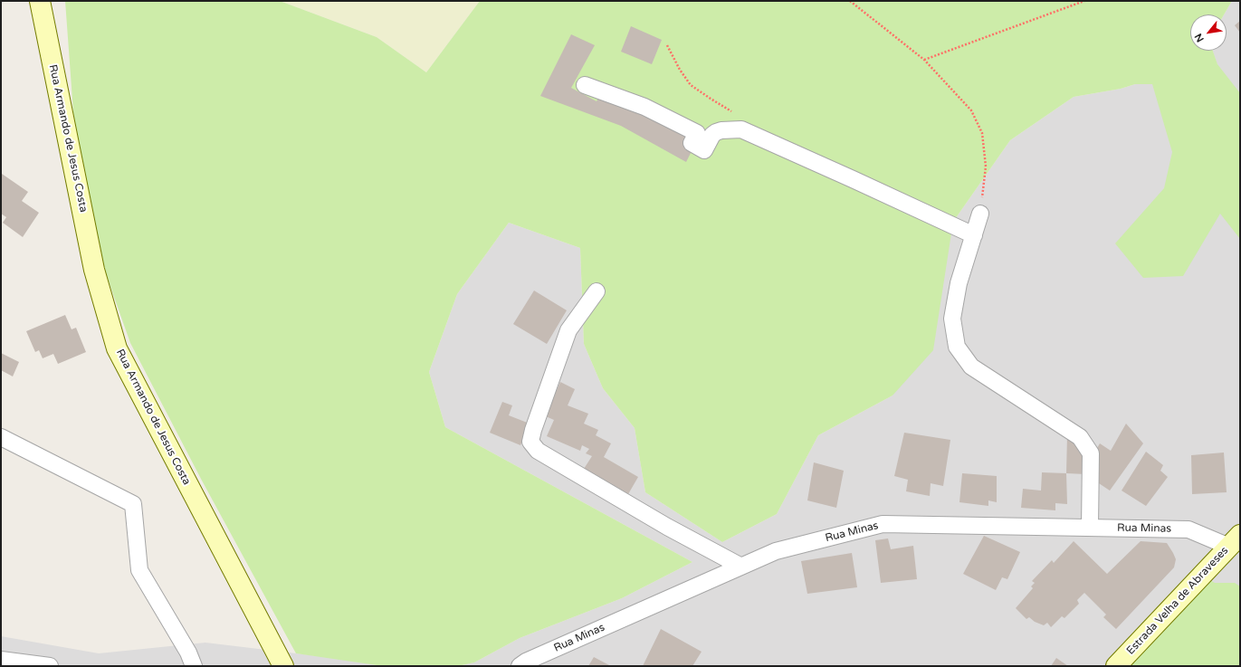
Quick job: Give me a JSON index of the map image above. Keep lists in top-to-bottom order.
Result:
{
  "streets": {
    "street": ["Rua Armando de Jesus Costa", "Rua Minas", "Estrada Velha de Abraveses"]
  },
  "crossings": [
    ["Rua Minas", "Estrada Velha de Abraveses"]
  ],
  "north": "bottom left"
}
